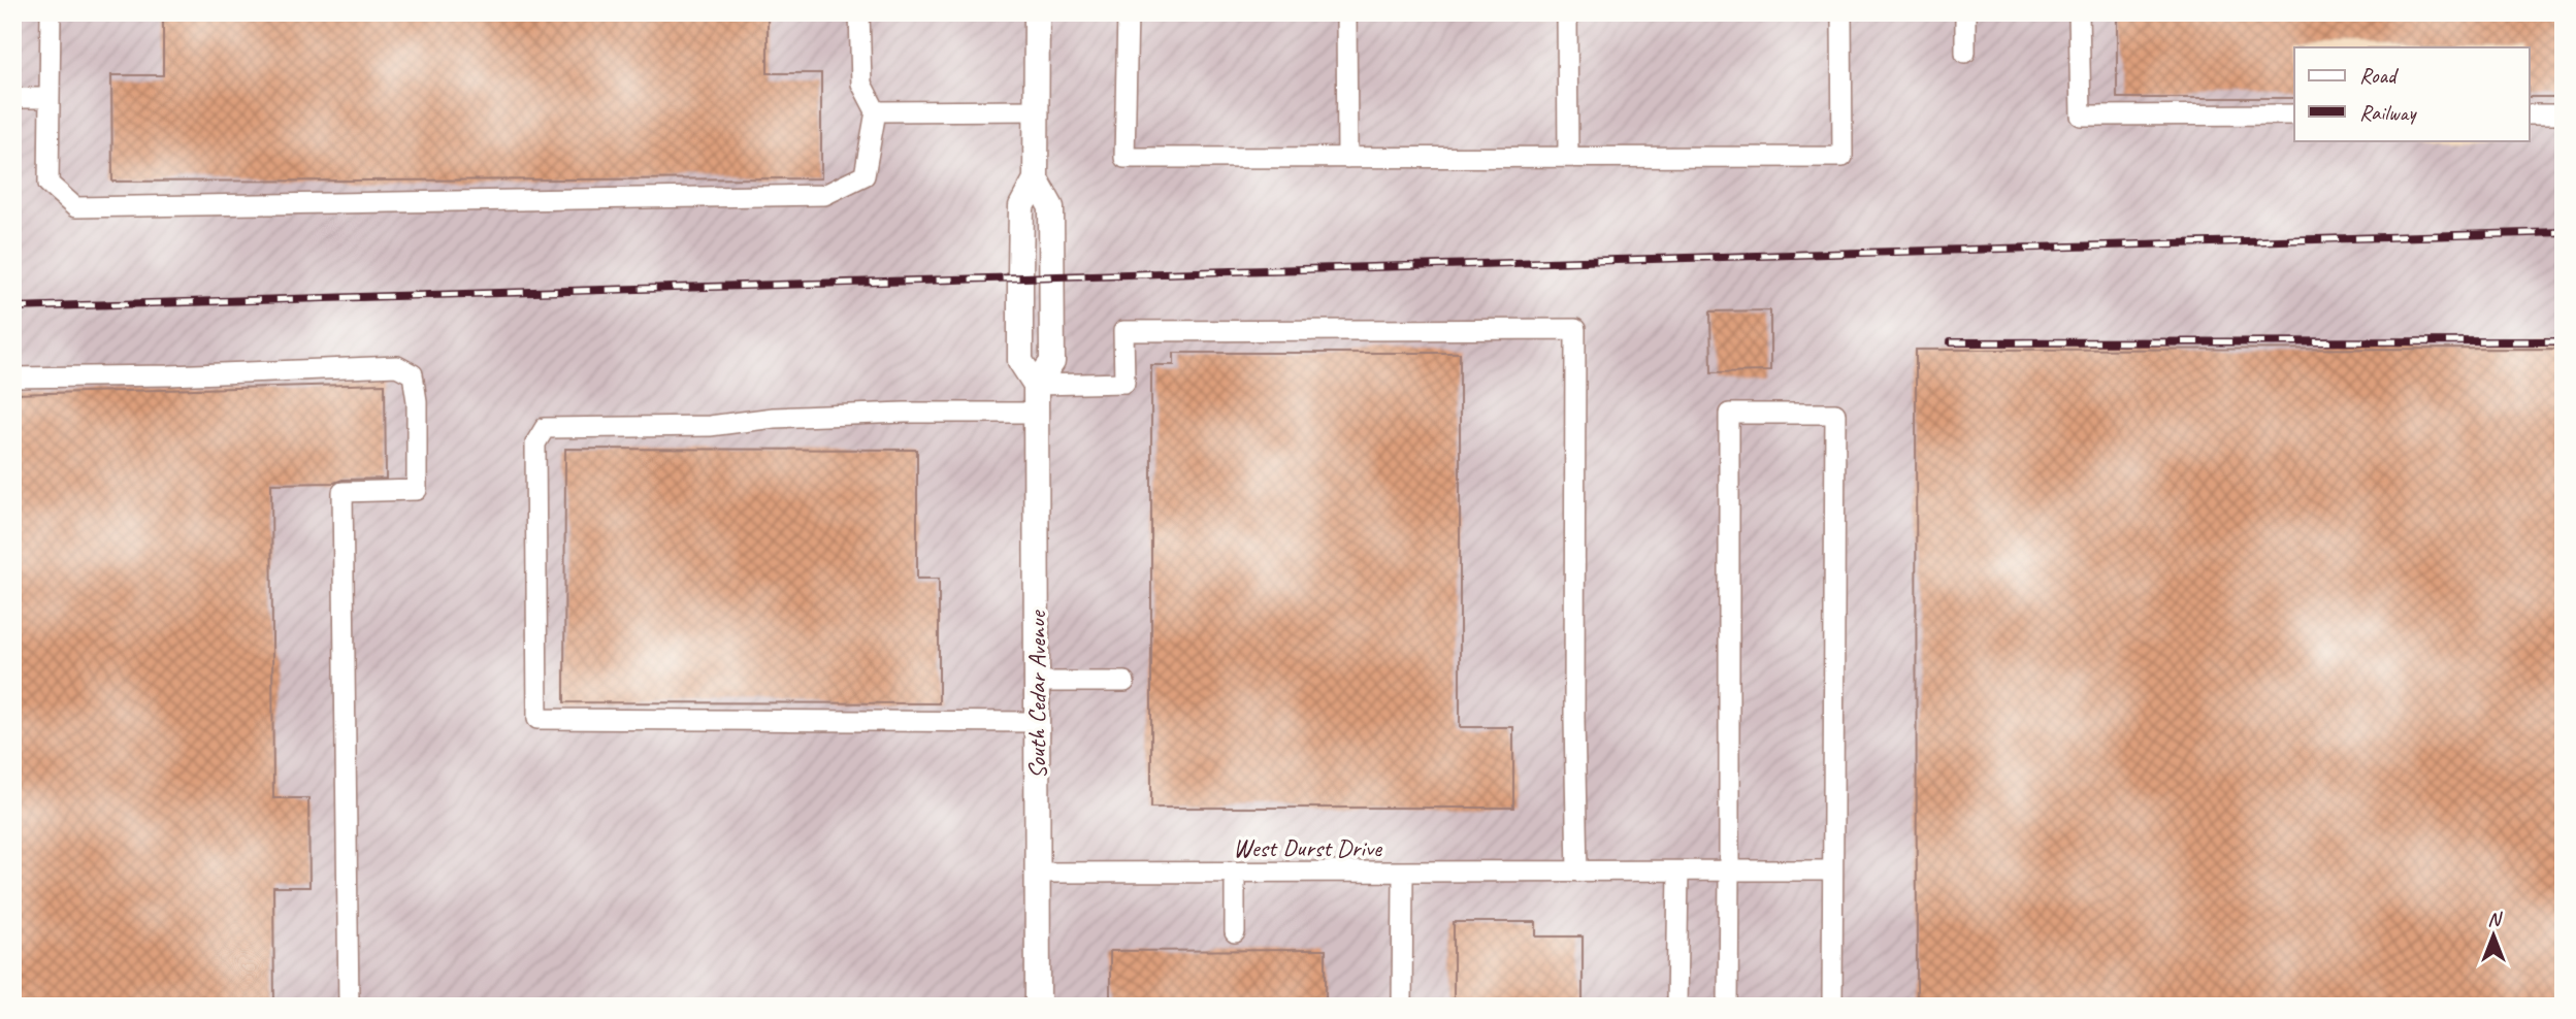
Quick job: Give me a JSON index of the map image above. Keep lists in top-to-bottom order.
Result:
{
  "streets": {
    "main road": ["South Cedar Avenue"],
    "street": ["West Durst Drive"]
  },
  "crossings": [
    ["South Cedar Avenue", "West Durst Drive"]
  ],
  "legend": ["Road", "Railway"],
  "north": "top"
}
